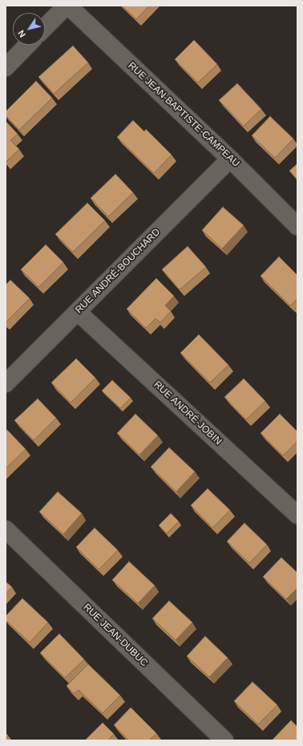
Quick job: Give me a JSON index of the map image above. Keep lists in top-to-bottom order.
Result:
{
  "streets": {
    "street": [
      "RUE JEAN-BAPTISTE-CAMPEAU",
      "RUE ANDRÉ-BOUCHARD",
      "RUE ANDRÉ-JOBIN",
      "RUE JEAN-DUBUC"
    ]
  },
  "crossings": [
    ["RUE JEAN-BAPTISTE-CAMPEAU", "RUE ANDRÉ-BOUCHARD"],
    ["RUE ANDRÉ-BOUCHARD", "RUE ANDRÉ-JOBIN"]
  ],
  "north": "bottom left"
}
